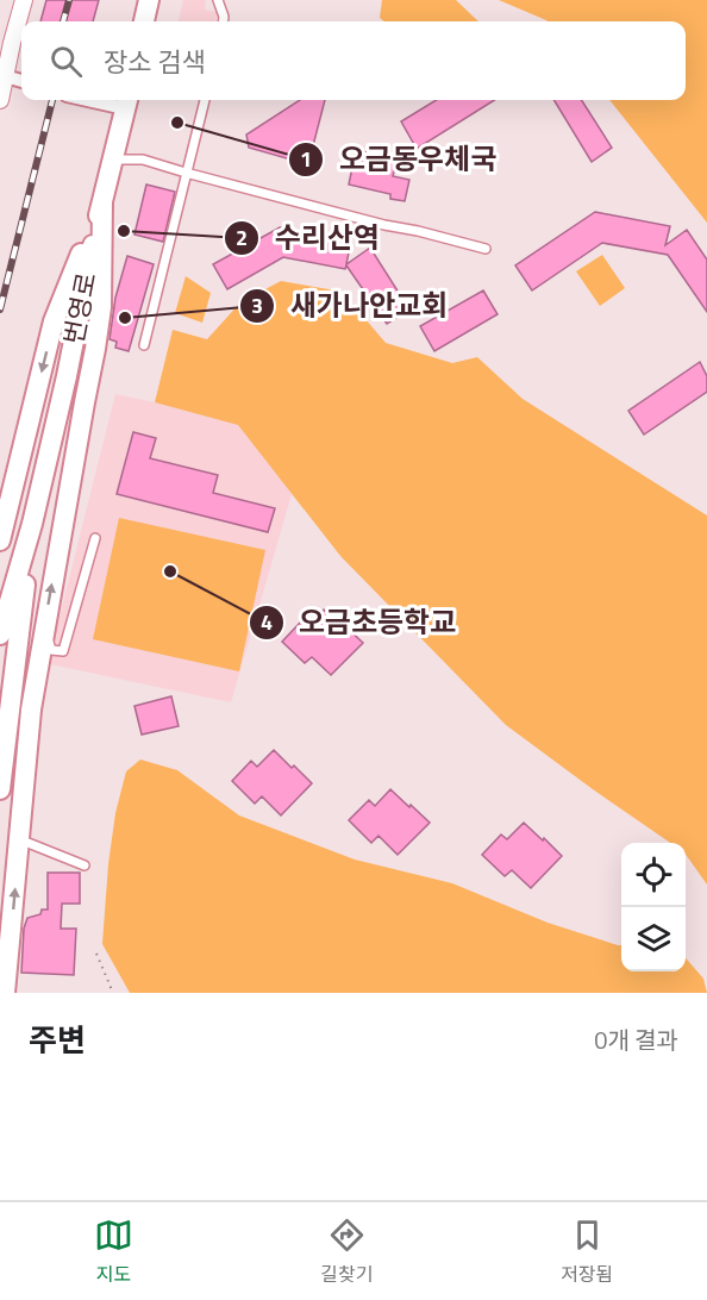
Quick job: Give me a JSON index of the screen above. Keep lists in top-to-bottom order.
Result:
{
  "streets": {
    "street": ["번영로"]
  },
  "places": [
    "오금동우체국",
    "수리산역",
    "새가나안교회",
    "오금초등학교"
  ],
  "page": {
    "search": "장소 검색",
    "heading": ["주변", "0개 결과"],
    "nav": ["지도", "길찾기", "저장됨"]
  }
}
